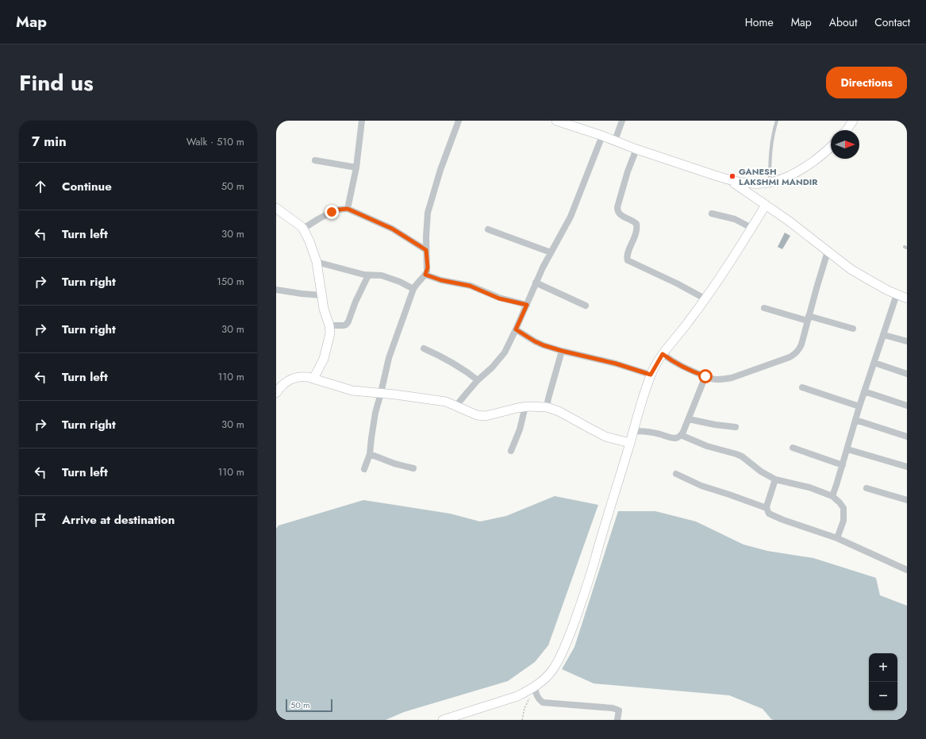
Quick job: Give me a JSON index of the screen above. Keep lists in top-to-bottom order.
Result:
{
  "places": ["GANESH LAKSHMI MANDIR"],
  "scale_bar": "50 m",
  "north": "right",
  "page": {
    "header": "Map",
    "nav": [
      "Home",
      "Map",
      "About",
      "Contact"
    ],
    "title": "Find us",
    "buttons": "Directions",
    "heading": ["7 min", "Walk · 510 m"],
    "list": [
      ["Continue", "50 m"],
      ["Turn left", "30 m"],
      ["Turn right", "150 m"],
      ["Turn right", "30 m"],
      ["Turn left", "110 m"],
      ["Turn right", "30 m"],
      ["Turn left", "110 m"],
      "Arrive at destination"
    ],
    "map_buttons": ["+", "−"],
    "scale": "50 m"
  }
}
